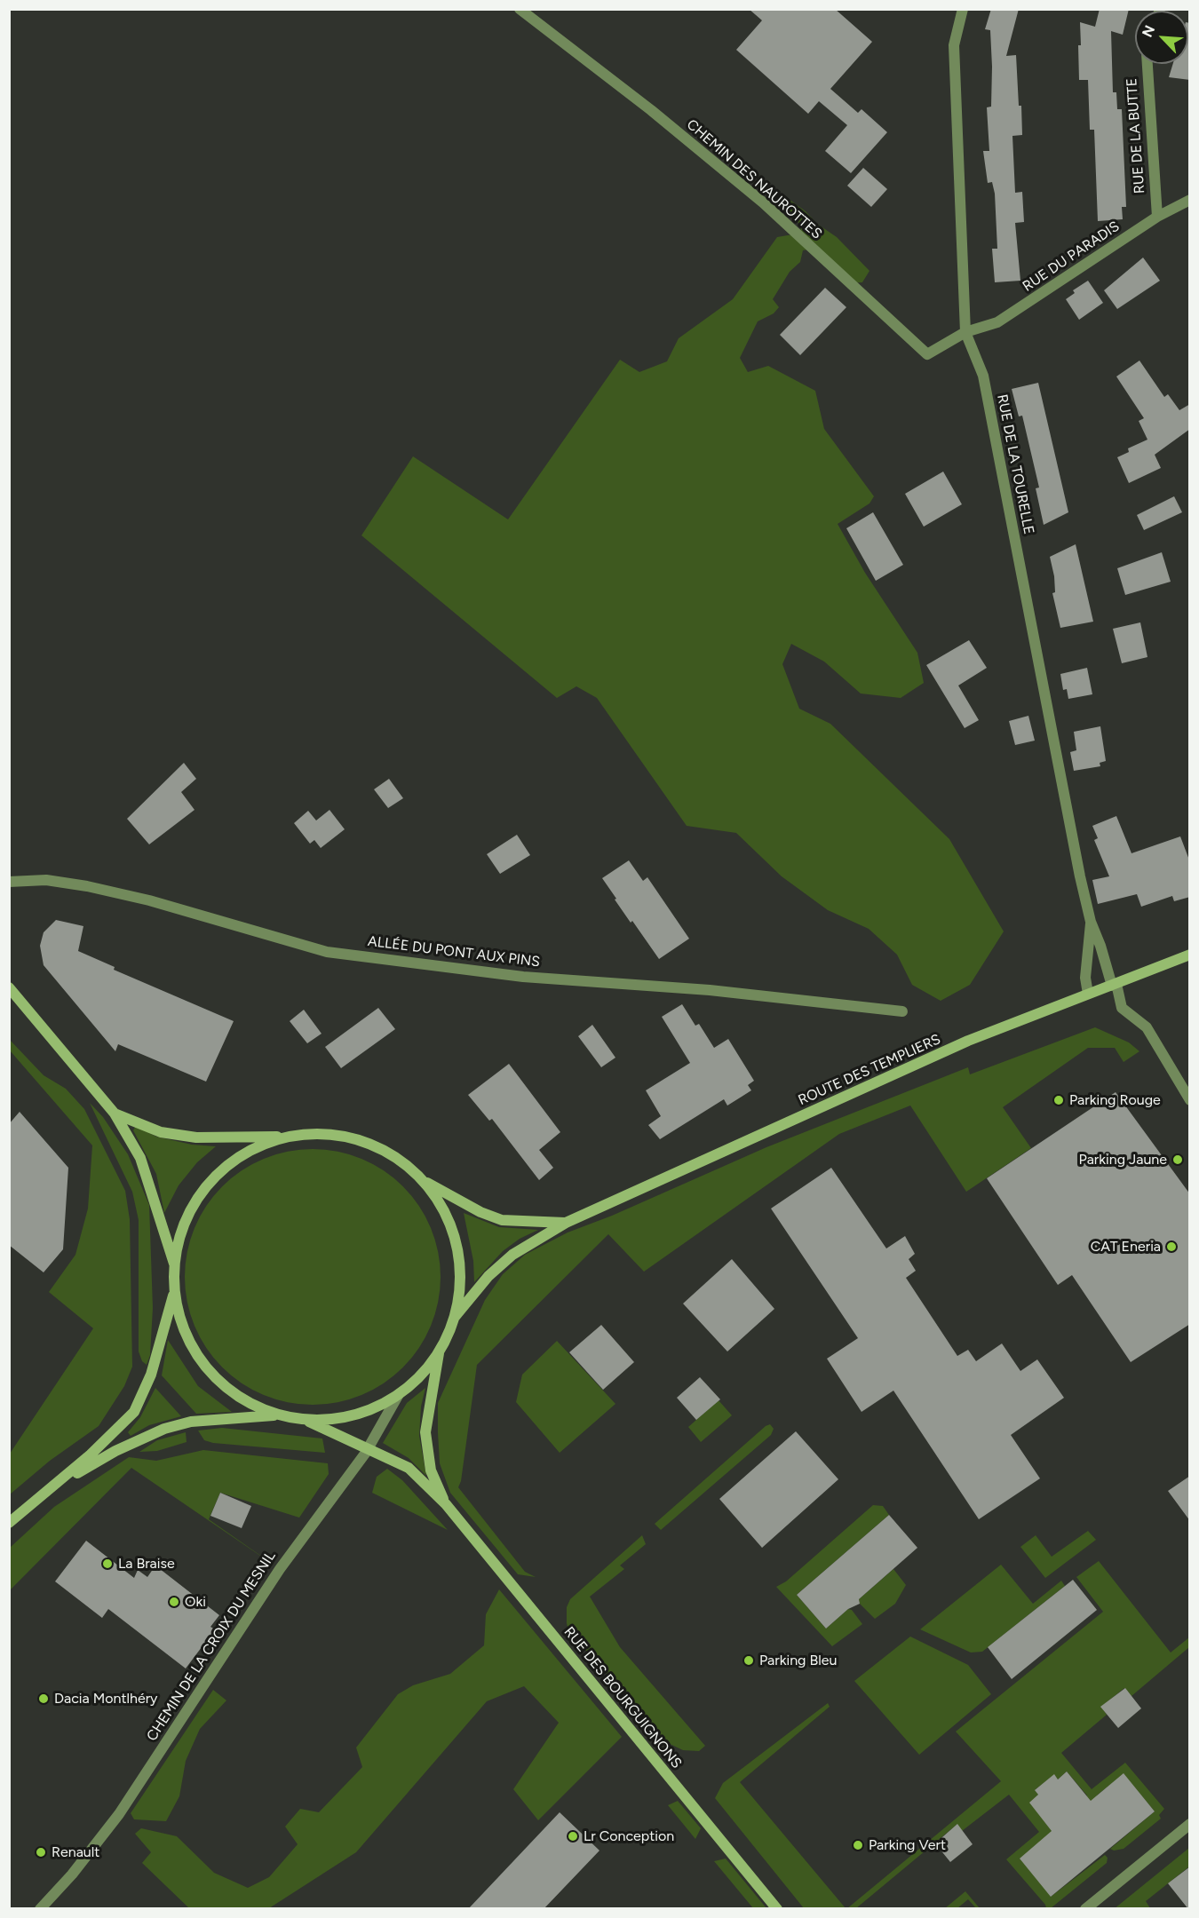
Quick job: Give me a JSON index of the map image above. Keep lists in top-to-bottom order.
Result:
{
  "streets": {
    "main road": ["ROUTE DES TEMPLIERS", "RUE DES BOURGUIGNONS"],
    "street": [
      "RUE DE LA BUTTE",
      "CHEMIN DES NAUROTTES",
      "RUE DU PARADIS",
      "RUE DE LA TOURELLE",
      "ALLÉE DU PONT AUX PINS",
      "CHEMIN DE LA CROIX DU MESNIL"
    ]
  },
  "crossings": [
    ["RUE DE LA BUTTE", "RUE DU PARADIS"],
    ["CHEMIN DES NAUROTTES", "RUE DU PARADIS"],
    ["CHEMIN DES NAUROTTES", "RUE DE LA TOURELLE"],
    ["RUE DU PARADIS", "RUE DE LA TOURELLE"],
    ["RUE DE LA TOURELLE", "ROUTE DES TEMPLIERS"],
    ["CHEMIN DE LA CROIX DU MESNIL", "RUE DES BOURGUIGNONS"]
  ],
  "places": [
    "Parking Rouge",
    "Parking Jaune",
    "CAT Eneria",
    "La Braise",
    "Oki",
    "Parking Bleu",
    "Dacia Montlhéry",
    "Lr Conception",
    "Parking Vert",
    "Renault"
  ],
  "north": "top left"
}
